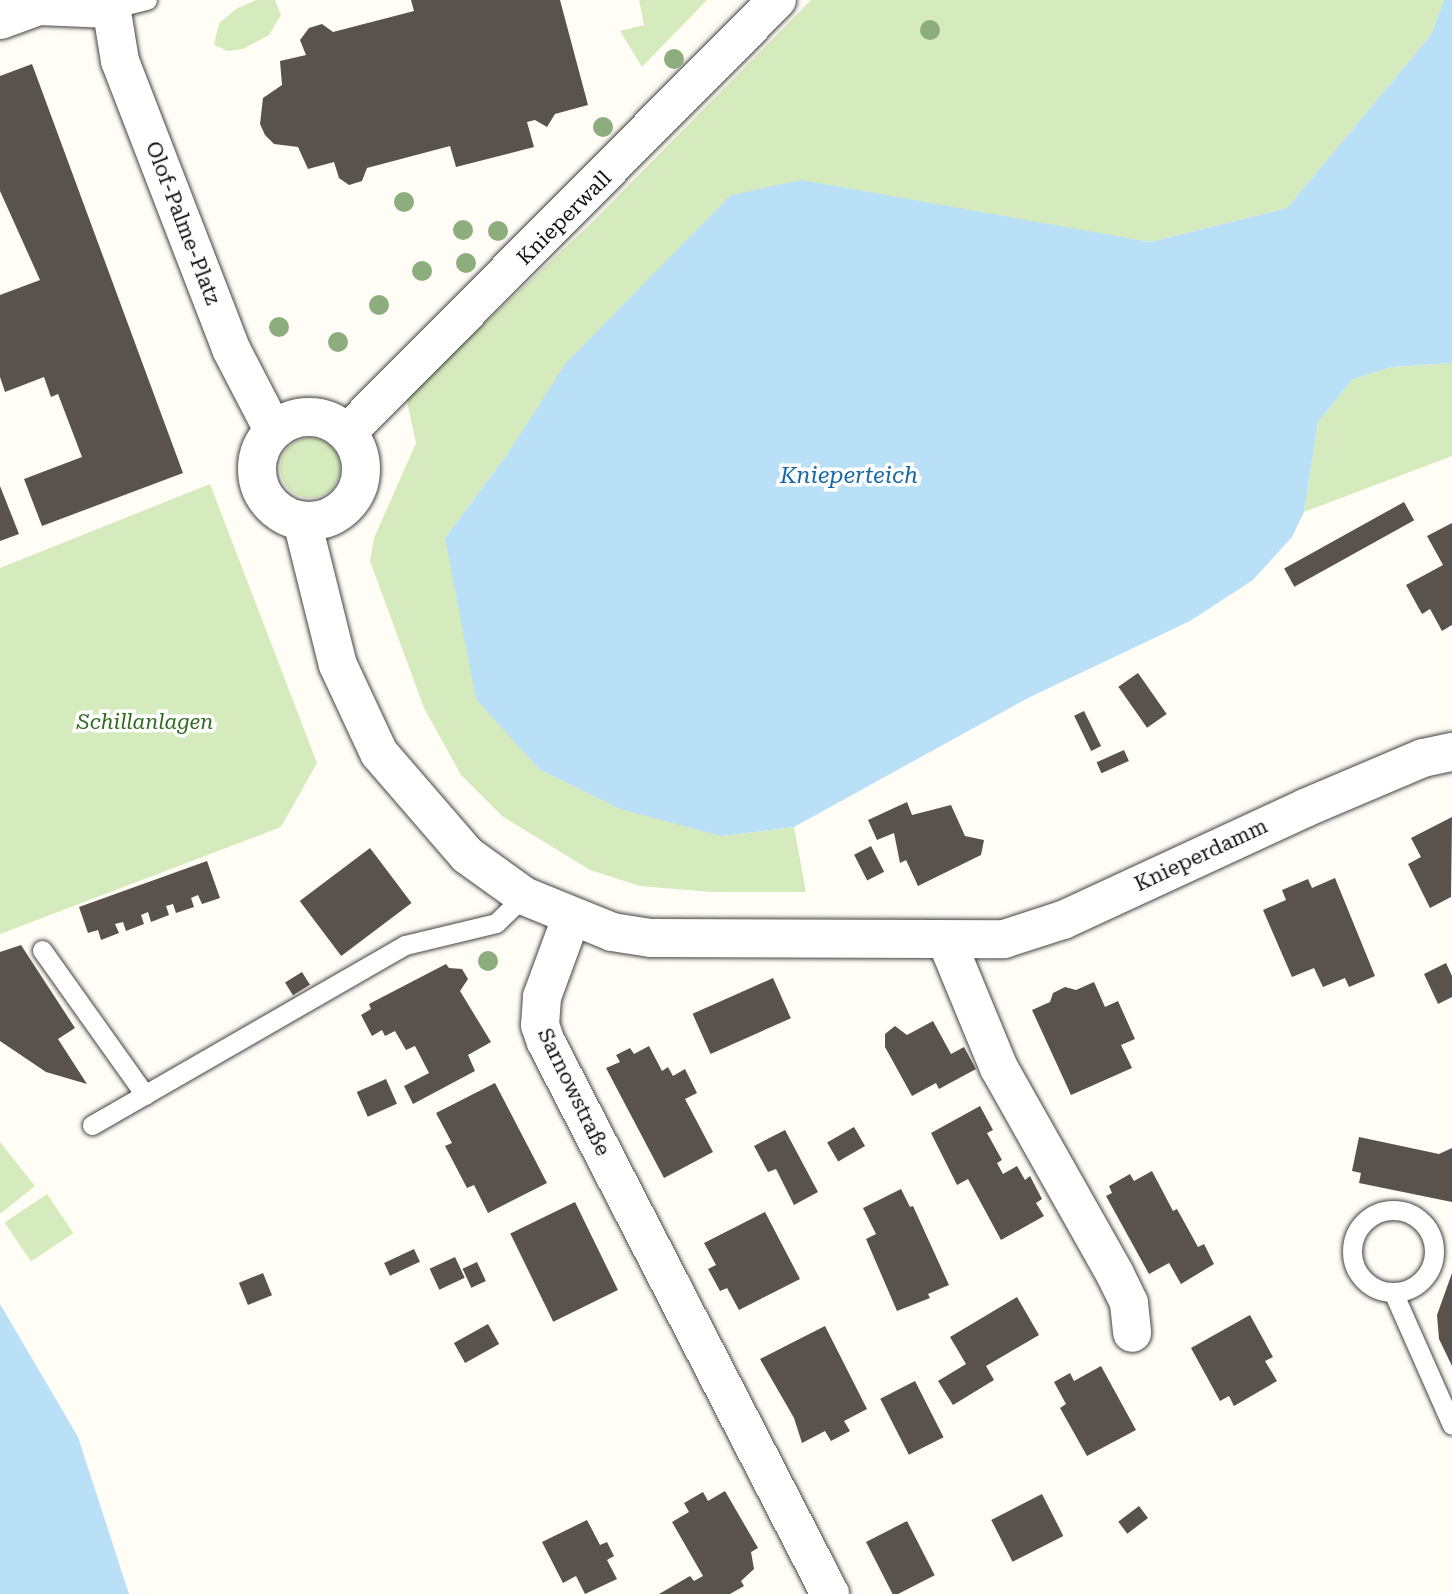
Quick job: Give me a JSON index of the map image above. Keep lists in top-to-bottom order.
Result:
{
  "streets": {
    "street": [
      "Knieperwall",
      "Olof-Palme-Platz",
      "Knieperdamm",
      "Sarnowstraße"
    ]
  },
  "crossings": [
    ["Knieperwall", "Olof-Palme-Platz"],
    ["Knieperdamm", "Sarnowstraße"]
  ],
  "water": ["Knieperteich"],
  "parks": ["Schillanlagen"]
}
